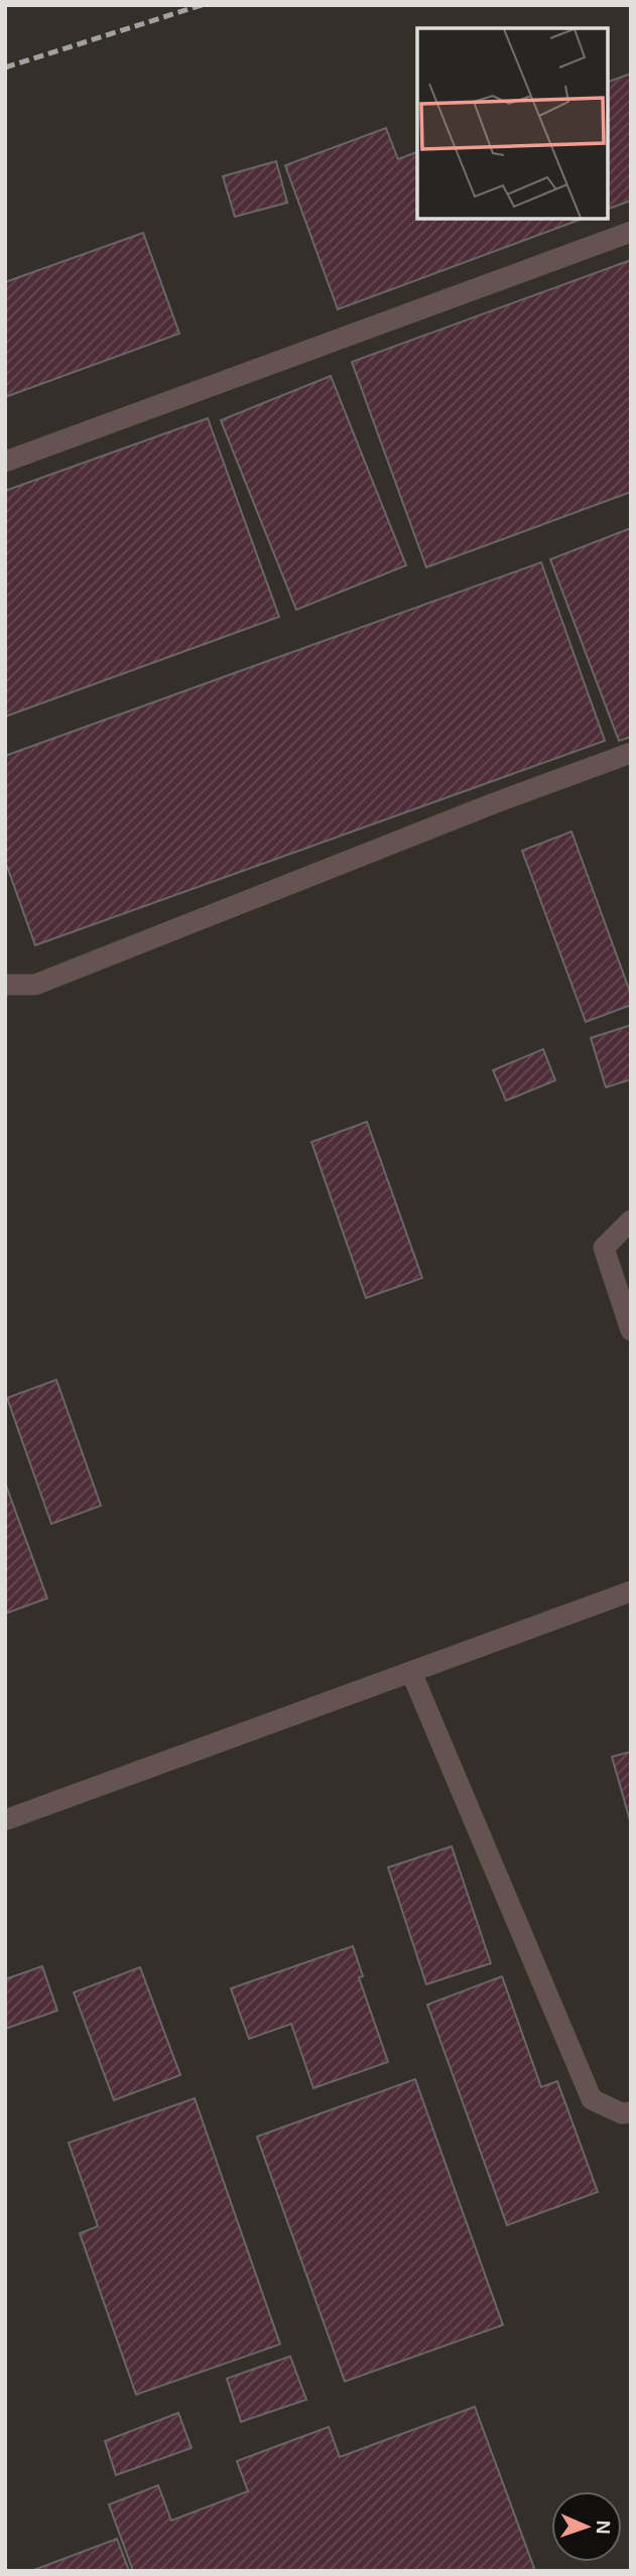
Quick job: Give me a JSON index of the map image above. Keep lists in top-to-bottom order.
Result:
{
  "north": "right"
}
